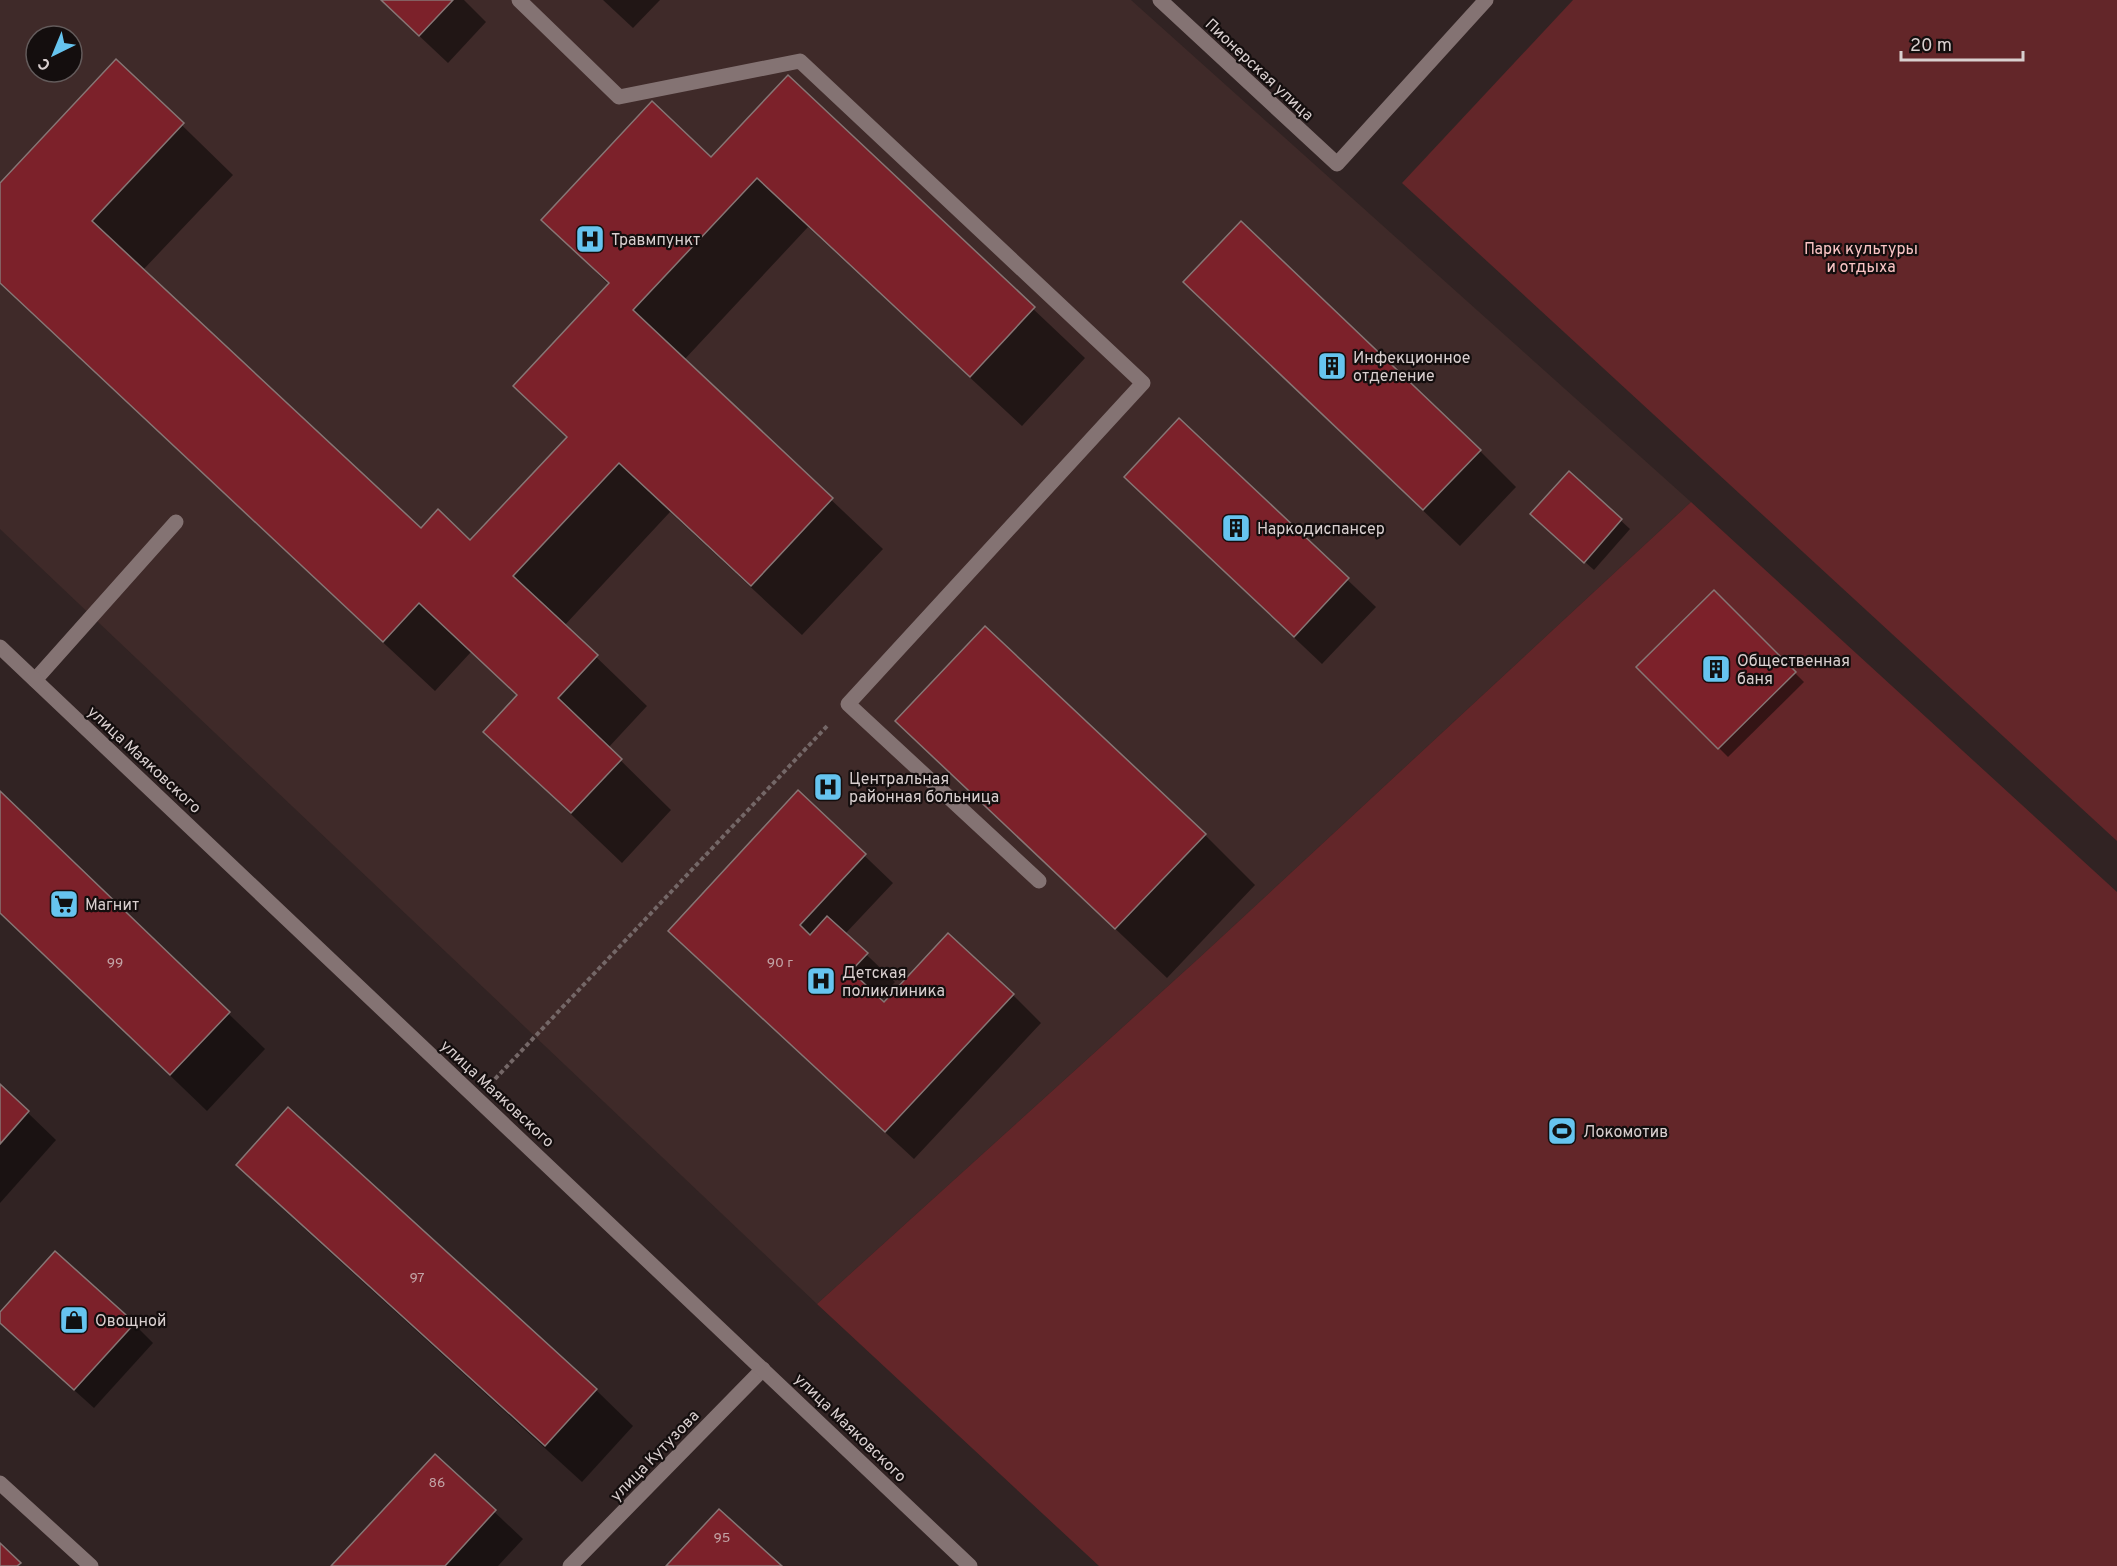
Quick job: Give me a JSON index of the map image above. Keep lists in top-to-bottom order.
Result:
{
  "streets": {
    "main road": ["Пионерская улица", "улица Маяковского", "улица Кутузова"]
  },
  "crossings": [
    ["улица Маяковского", "улица Кутузова"]
  ],
  "parks": ["Парк культуры и отдыха"],
  "places": {
    "hospital": ["Травмпункт", "Центральная районная больница", "Детская поликлиника"],
    "building": ["Инфекционное отделение", "Наркодиспансер", "Общественная баня"],
    "supermarket": ["Магнит"],
    "sports": ["Локомотив"],
    "shop": ["Овощной"]
  },
  "house_numbers": [
    "99",
    "90 г",
    "97",
    "86",
    "95"
  ],
  "scale_bar": "20 m",
  "north": "bottom left"
}
